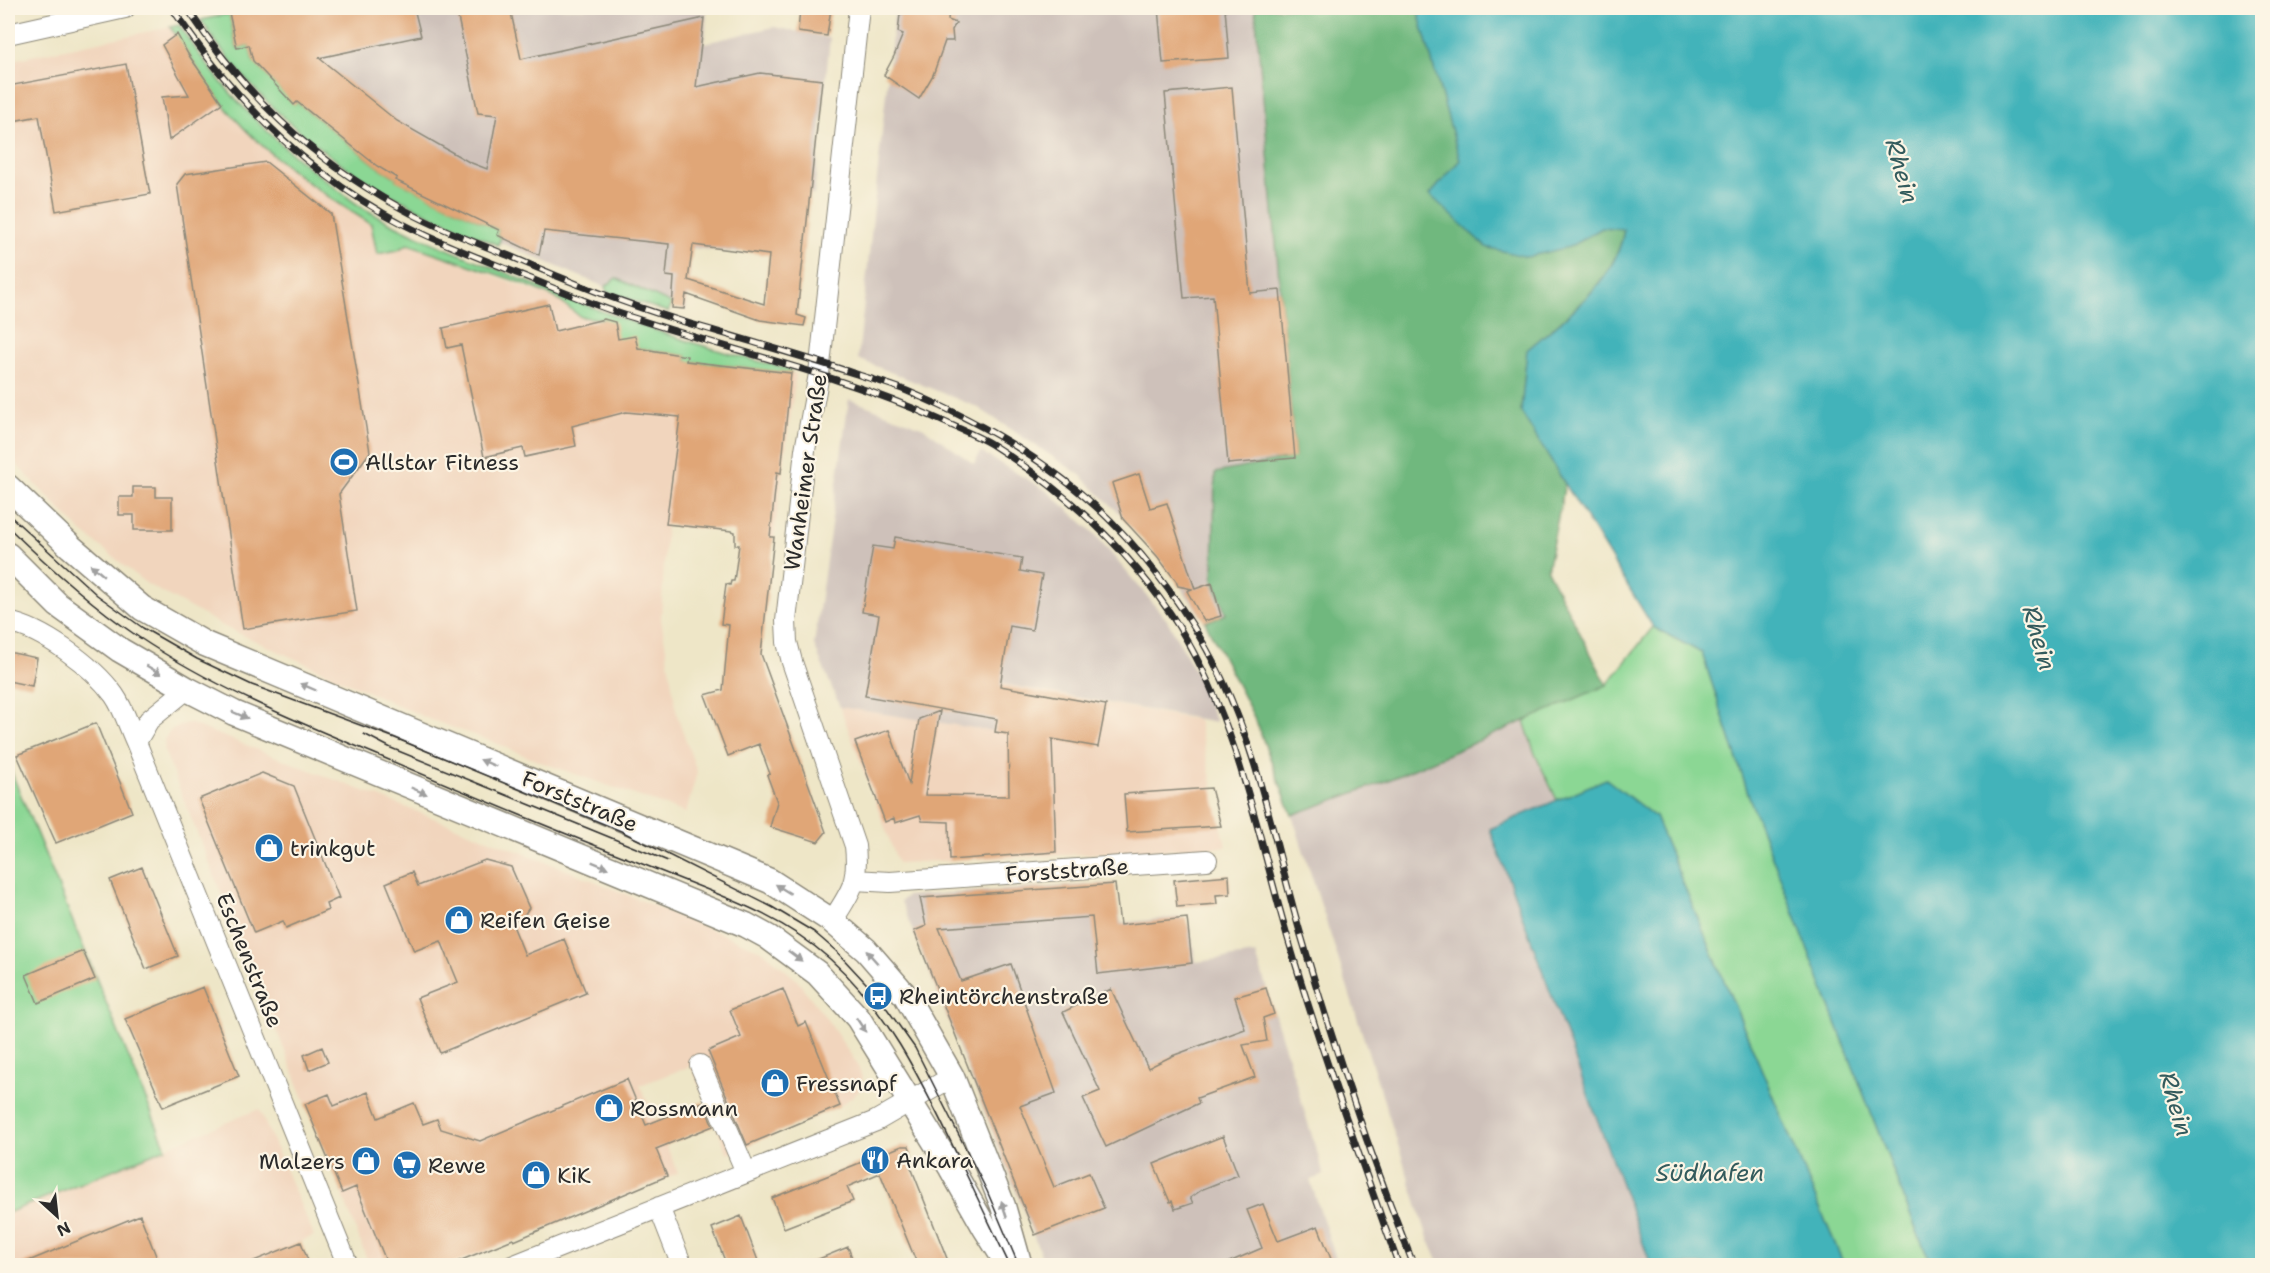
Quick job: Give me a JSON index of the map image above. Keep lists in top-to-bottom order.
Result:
{
  "streets": {
    "street": ["Wanheimer Straße", "Forststraße", "Eschenstraße"]
  },
  "crossings": [
    ["Wanheimer Straße", "Forststraße"]
  ],
  "water": ["Rhein", "Südhafen"],
  "places": {
    "sports": ["Allstar Fitness"],
    "shop": [
      "trinkgut",
      "Reifen Geise",
      "Fressnapf",
      "Rossmann",
      "Malzers",
      "KiK"
    ],
    "bus stop": ["Rheintörchenstraße"],
    "restaurant": ["Ankara"],
    "supermarket": ["Rewe"]
  },
  "north": "bottom right"
}
